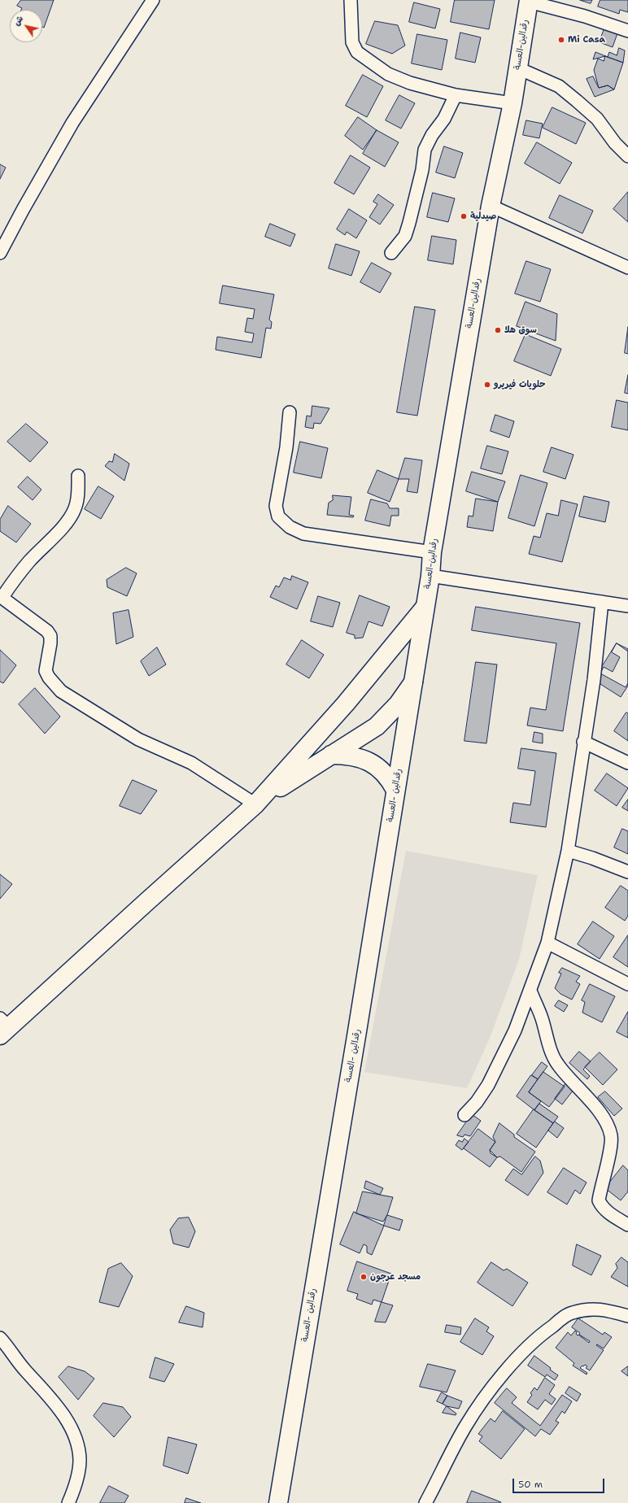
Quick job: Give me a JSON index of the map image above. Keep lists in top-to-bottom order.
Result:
{
  "streets": {
    "main road": ["رقدالين-العسة", "رقدالين -العسة"]
  },
  "crossings": [
    ["رقدالين-العسة", "رقدالين -العسة"]
  ],
  "places": [
    "Mi Casa",
    "صيدلية",
    "سوق هلا",
    "حلويات فيريرو",
    "مسجد عرجون"
  ],
  "scale_bar": "50 m",
  "north": "top left"
}
